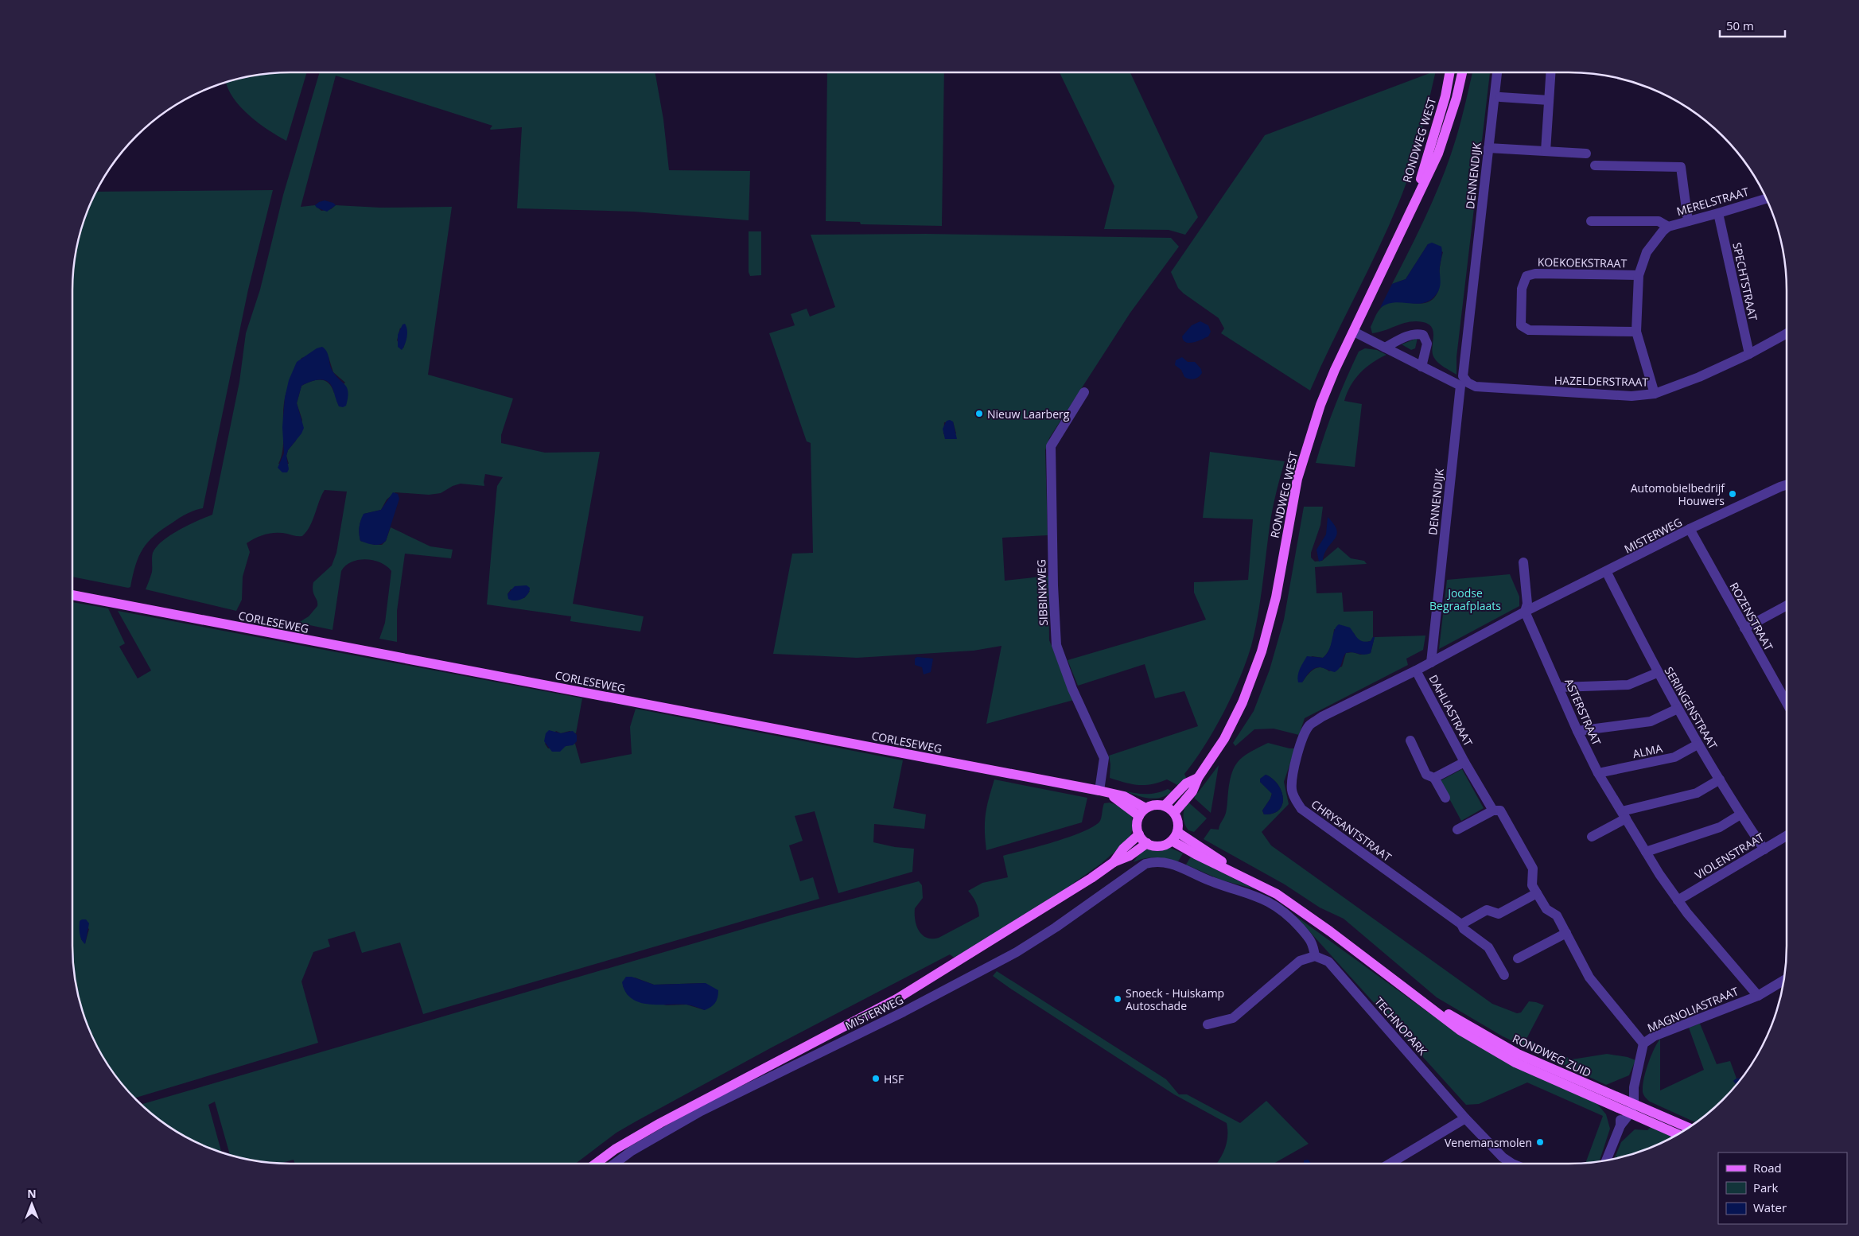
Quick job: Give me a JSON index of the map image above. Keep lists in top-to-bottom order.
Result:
{
  "streets": {
    "main road": [
      "RONDWEG WEST",
      "MISTERWEG",
      "CORLESEWEG",
      "RONDWEG ZUID"
    ],
    "street": [
      "DENNENDIJK",
      "MERELSTRAAT",
      "KOEKOEKSTRAAT",
      "SPECHTSTRAAT",
      "HAZELDERSTRAAT",
      "SIBBINKWEG",
      "ROZENSTRAAT",
      "SERINGENSTRAAT",
      "DAHLIASTRAAT",
      "ASTERSTRAAT",
      "ALMA",
      "CHRYSANTSTRAAT",
      "VIOLENSTRAAT",
      "MAGNOLIASTRAAT",
      "TECHNOPARK"
    ]
  },
  "crossings": [
    ["RONDWEG WEST", "DENNENDIJK"],
    ["RONDWEG WEST", "MISTERWEG"],
    ["RONDWEG WEST", "CORLESEWEG"],
    ["RONDWEG WEST", "RONDWEG ZUID"],
    ["DENNENDIJK", "HAZELDERSTRAAT"],
    ["DENNENDIJK", "MISTERWEG"],
    ["MERELSTRAAT", "KOEKOEKSTRAAT"],
    ["MERELSTRAAT", "SPECHTSTRAAT"],
    ["KOEKOEKSTRAAT", "HAZELDERSTRAAT"],
    ["SPECHTSTRAAT", "HAZELDERSTRAAT"],
    ["MISTERWEG", "ROZENSTRAAT"],
    ["MISTERWEG", "CORLESEWEG"],
    ["MISTERWEG", "SERINGENSTRAAT"],
    ["MISTERWEG", "DAHLIASTRAAT"],
    ["MISTERWEG", "ASTERSTRAAT"],
    ["MISTERWEG", "CHRYSANTSTRAAT"],
    ["MISTERWEG", "TECHNOPARK"],
    ["MISTERWEG", "RONDWEG ZUID"],
    ["SIBBINKWEG", "CORLESEWEG"],
    ["CORLESEWEG", "RONDWEG ZUID"],
    ["SERINGENSTRAAT", "ALMA"],
    ["SERINGENSTRAAT", "VIOLENSTRAAT"],
    ["DAHLIASTRAAT", "CHRYSANTSTRAAT"],
    ["DAHLIASTRAAT", "MAGNOLIASTRAAT"],
    ["ASTERSTRAAT", "ALMA"],
    ["ASTERSTRAAT", "VIOLENSTRAAT"],
    ["ASTERSTRAAT", "MAGNOLIASTRAAT"],
    ["MAGNOLIASTRAAT", "RONDWEG ZUID"]
  ],
  "parks": ["Joodse Begraafplaats"],
  "places": [
    "Nieuw Laarberg",
    "Automobielbedrijf Houwers",
    "Snoeck - Huiskamp Autoschade",
    "HSF",
    "Venemansmolen"
  ],
  "legend": ["Road", "Park", "Water"],
  "scale_bar": "50 m",
  "north": "top"
}
